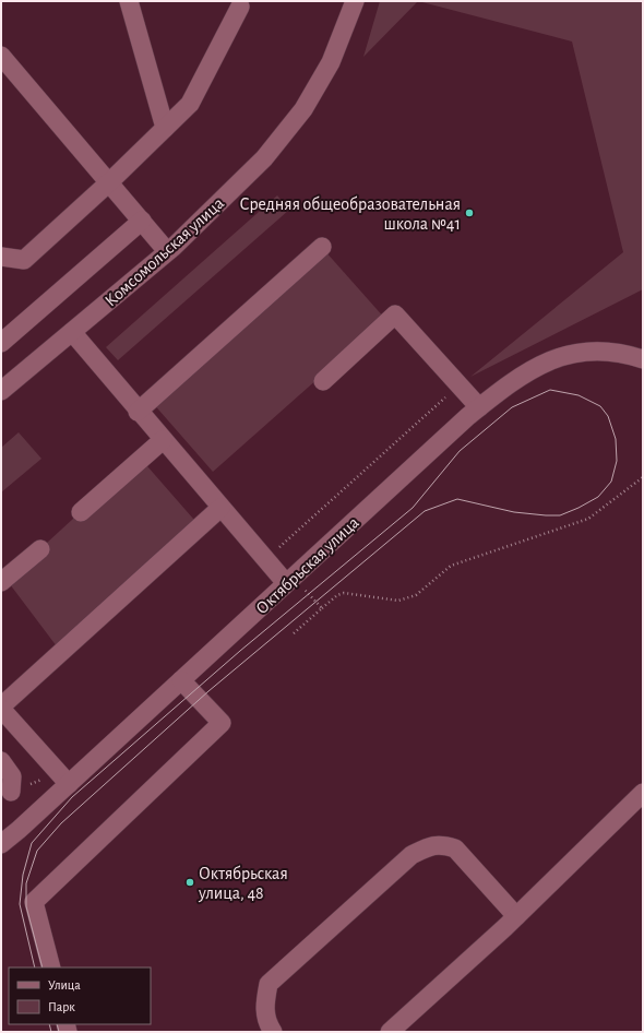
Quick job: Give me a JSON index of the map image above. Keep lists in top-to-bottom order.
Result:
{
  "streets": {
    "street": ["Комсомольская улица", "Октябрьская улица"]
  },
  "places": ["Средняя общеобразовательная школа №41", "Октябрьская улица, 48"],
  "legend": ["Улица", "Парк"]
}
